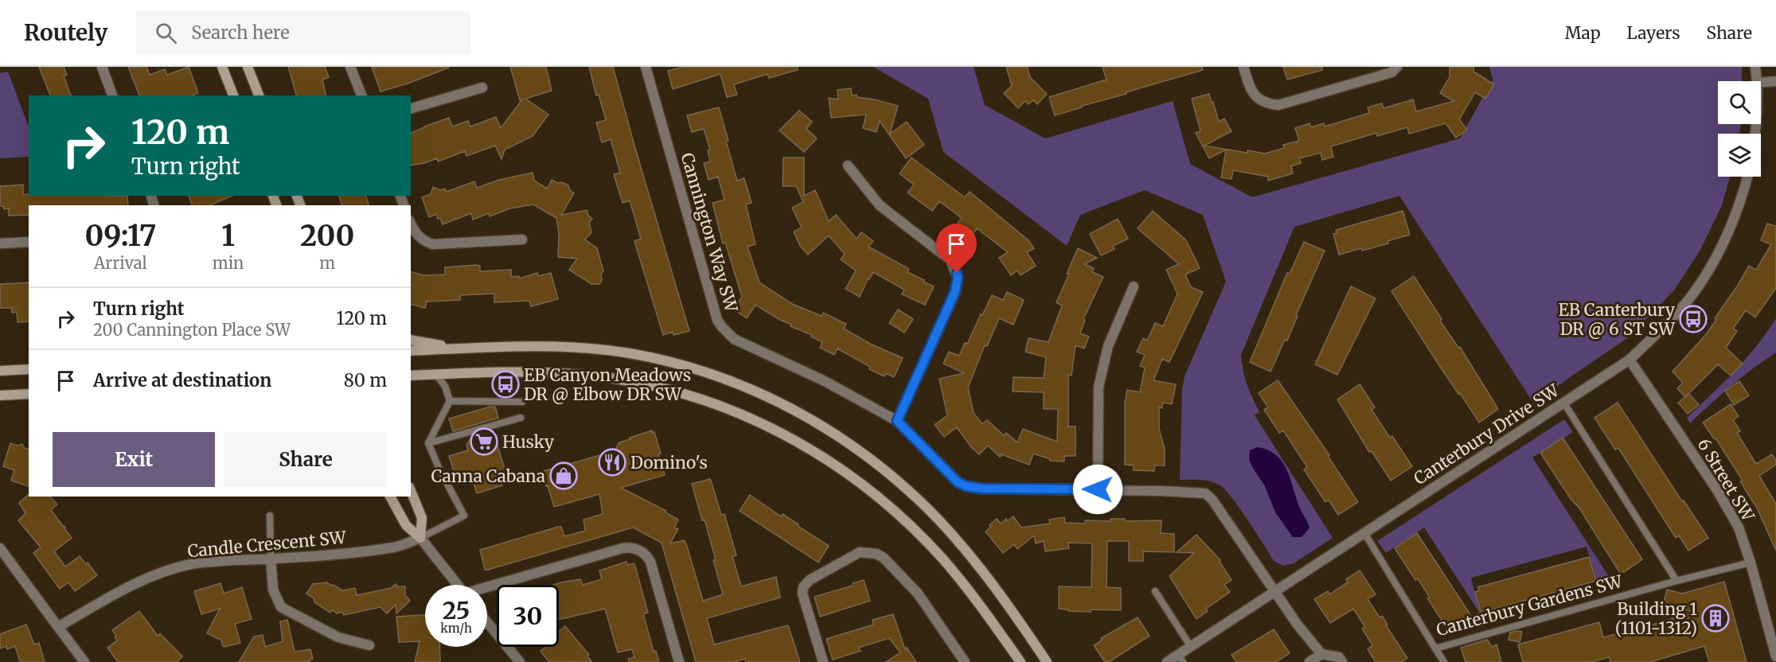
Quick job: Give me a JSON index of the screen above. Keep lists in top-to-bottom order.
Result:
{
  "streets": {
    "street": [
      "Cannington Way SW",
      "Canterbury Drive SW",
      "6 Street SW",
      "Candle Crescent SW"
    ],
    "lane": ["Canterbury Gardens SW"]
  },
  "crossings": [
    ["Cannington Way SW", "Canterbury Drive SW"],
    ["Canterbury Drive SW", "6 Street SW"],
    ["Canterbury Drive SW", "Canterbury Gardens SW"],
    ["6 Street SW", "Canterbury Gardens SW"]
  ],
  "places": {
    "bus stop": ["EB Canterbury DR @ 6 ST SW", "EB Canyon Meadows DR @ Elbow DR SW"],
    "supermarket": ["Husky"],
    "restaurant": ["Domino's"],
    "shop": ["Canna Cabana"],
    "building": ["Building 1 (1101-1312)"]
  },
  "page": {
    "header": "Routely",
    "search": "Search here",
    "nav": ["Map", "Layers", "Share"],
    "turn": ["120 m", "Turn right"],
    "eta": [
      "09:17",
      "Arrival",
      "1",
      "min",
      "200",
      "m"
    ],
    "list": [
      {
        "name": "Turn right",
        "note": "200 Cannington Place SW",
        "value": "120 m"
      },
      {
        "name": "Arrive at destination",
        "value": "80 m"
      }
    ],
    "buttons": ["Exit", "Share"],
    "speed": "25 km/h",
    "limit": "30"
  }
}
